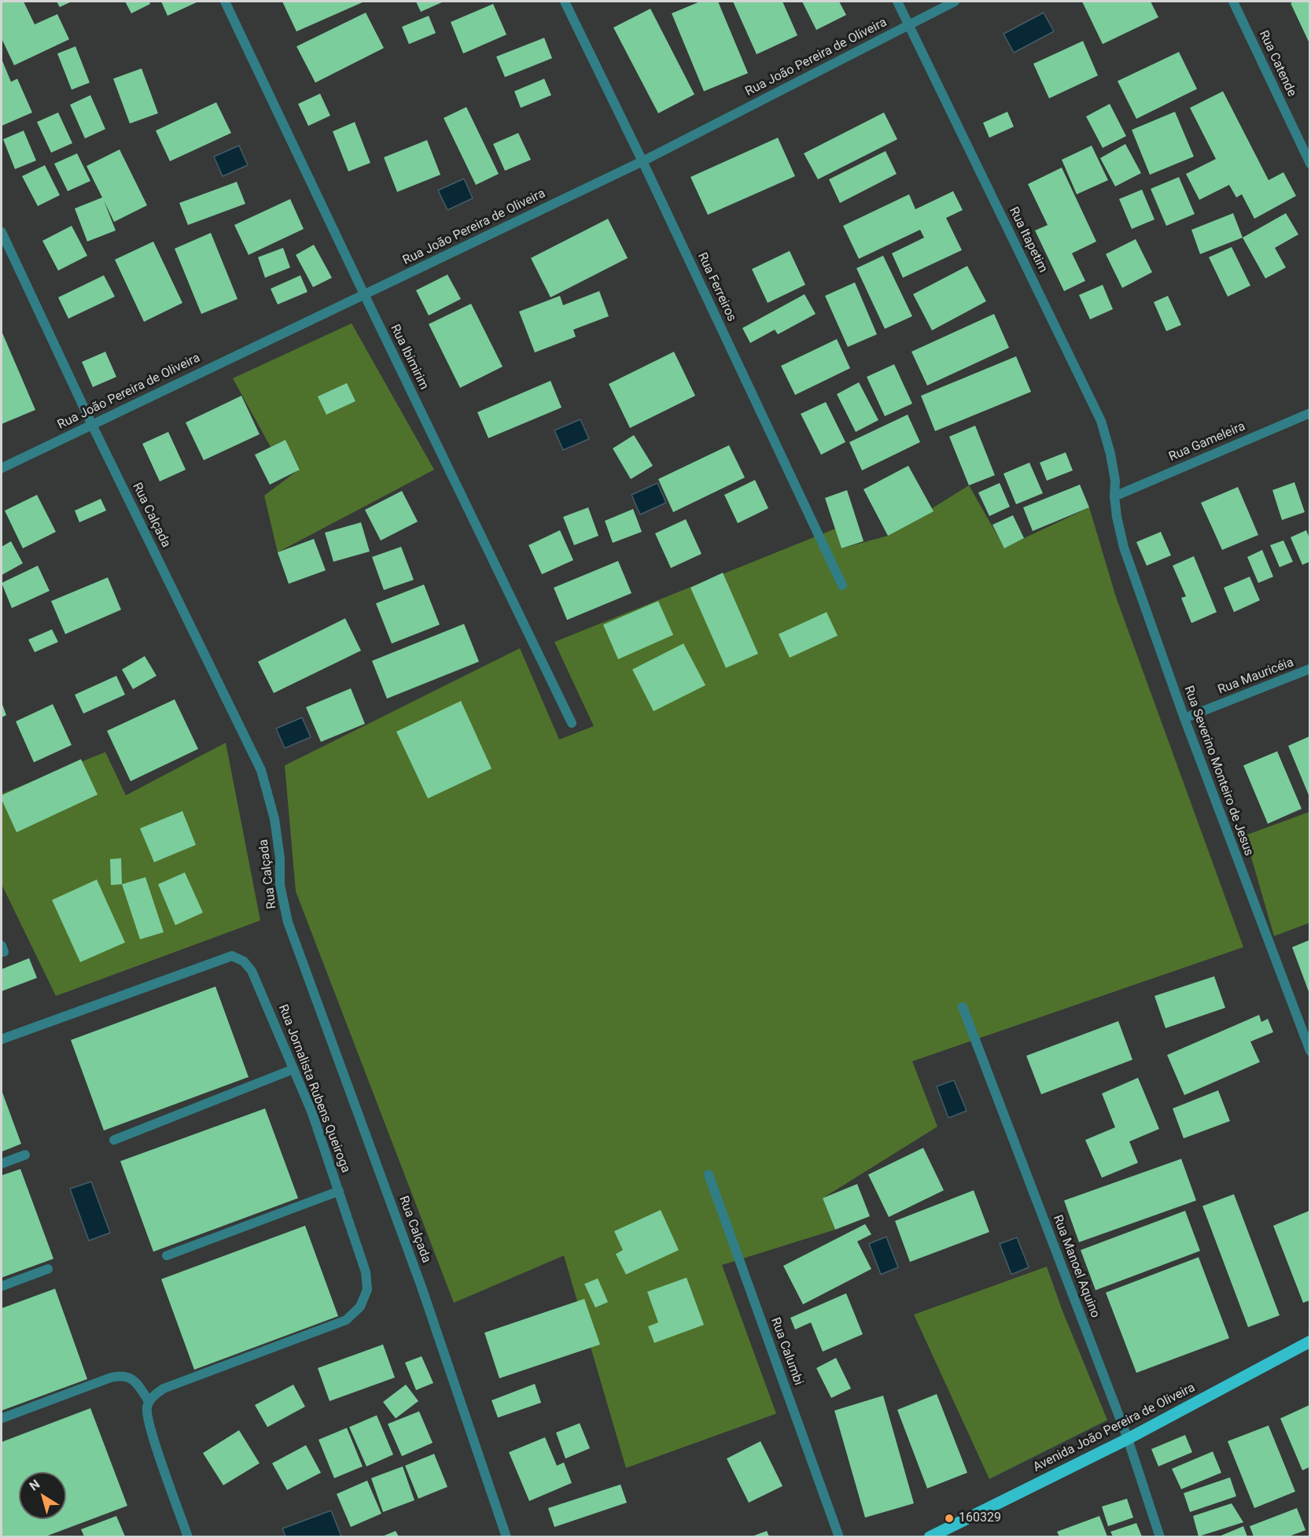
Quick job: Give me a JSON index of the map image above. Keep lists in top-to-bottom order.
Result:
{
  "streets": {
    "main road": ["Avenida João Pereira de Oliveira"],
    "street": [
      "Rua João Pereira de Oliveira",
      "Rua Catende",
      "Rua Itapetim",
      "Rua Ferreiros",
      "Rua Ibimirim",
      "Rua Gameleira",
      "Rua Calçada",
      "Rua Mauricéia",
      "Rua Severino Monteiro de Jesus",
      "Rua Jornalista Rubens Queiroga",
      "Rua Manoel Aquino",
      "Rua Calumbi"
    ]
  },
  "crossings": [
    ["Rua João Pereira de Oliveira", "Rua Itapetim"],
    ["Rua João Pereira de Oliveira", "Rua Ferreiros"],
    ["Rua João Pereira de Oliveira", "Rua Ibimirim"],
    ["Rua João Pereira de Oliveira", "Rua Calçada"],
    ["Rua Itapetim", "Rua Gameleira"],
    ["Rua Itapetim", "Rua Severino Monteiro de Jesus"],
    ["Rua Gameleira", "Rua Severino Monteiro de Jesus"],
    ["Rua Mauricéia", "Rua Severino Monteiro de Jesus"],
    ["Rua Manoel Aquino", "Avenida João Pereira de Oliveira"]
  ],
  "places": ["160329"],
  "north": "top left"
}
